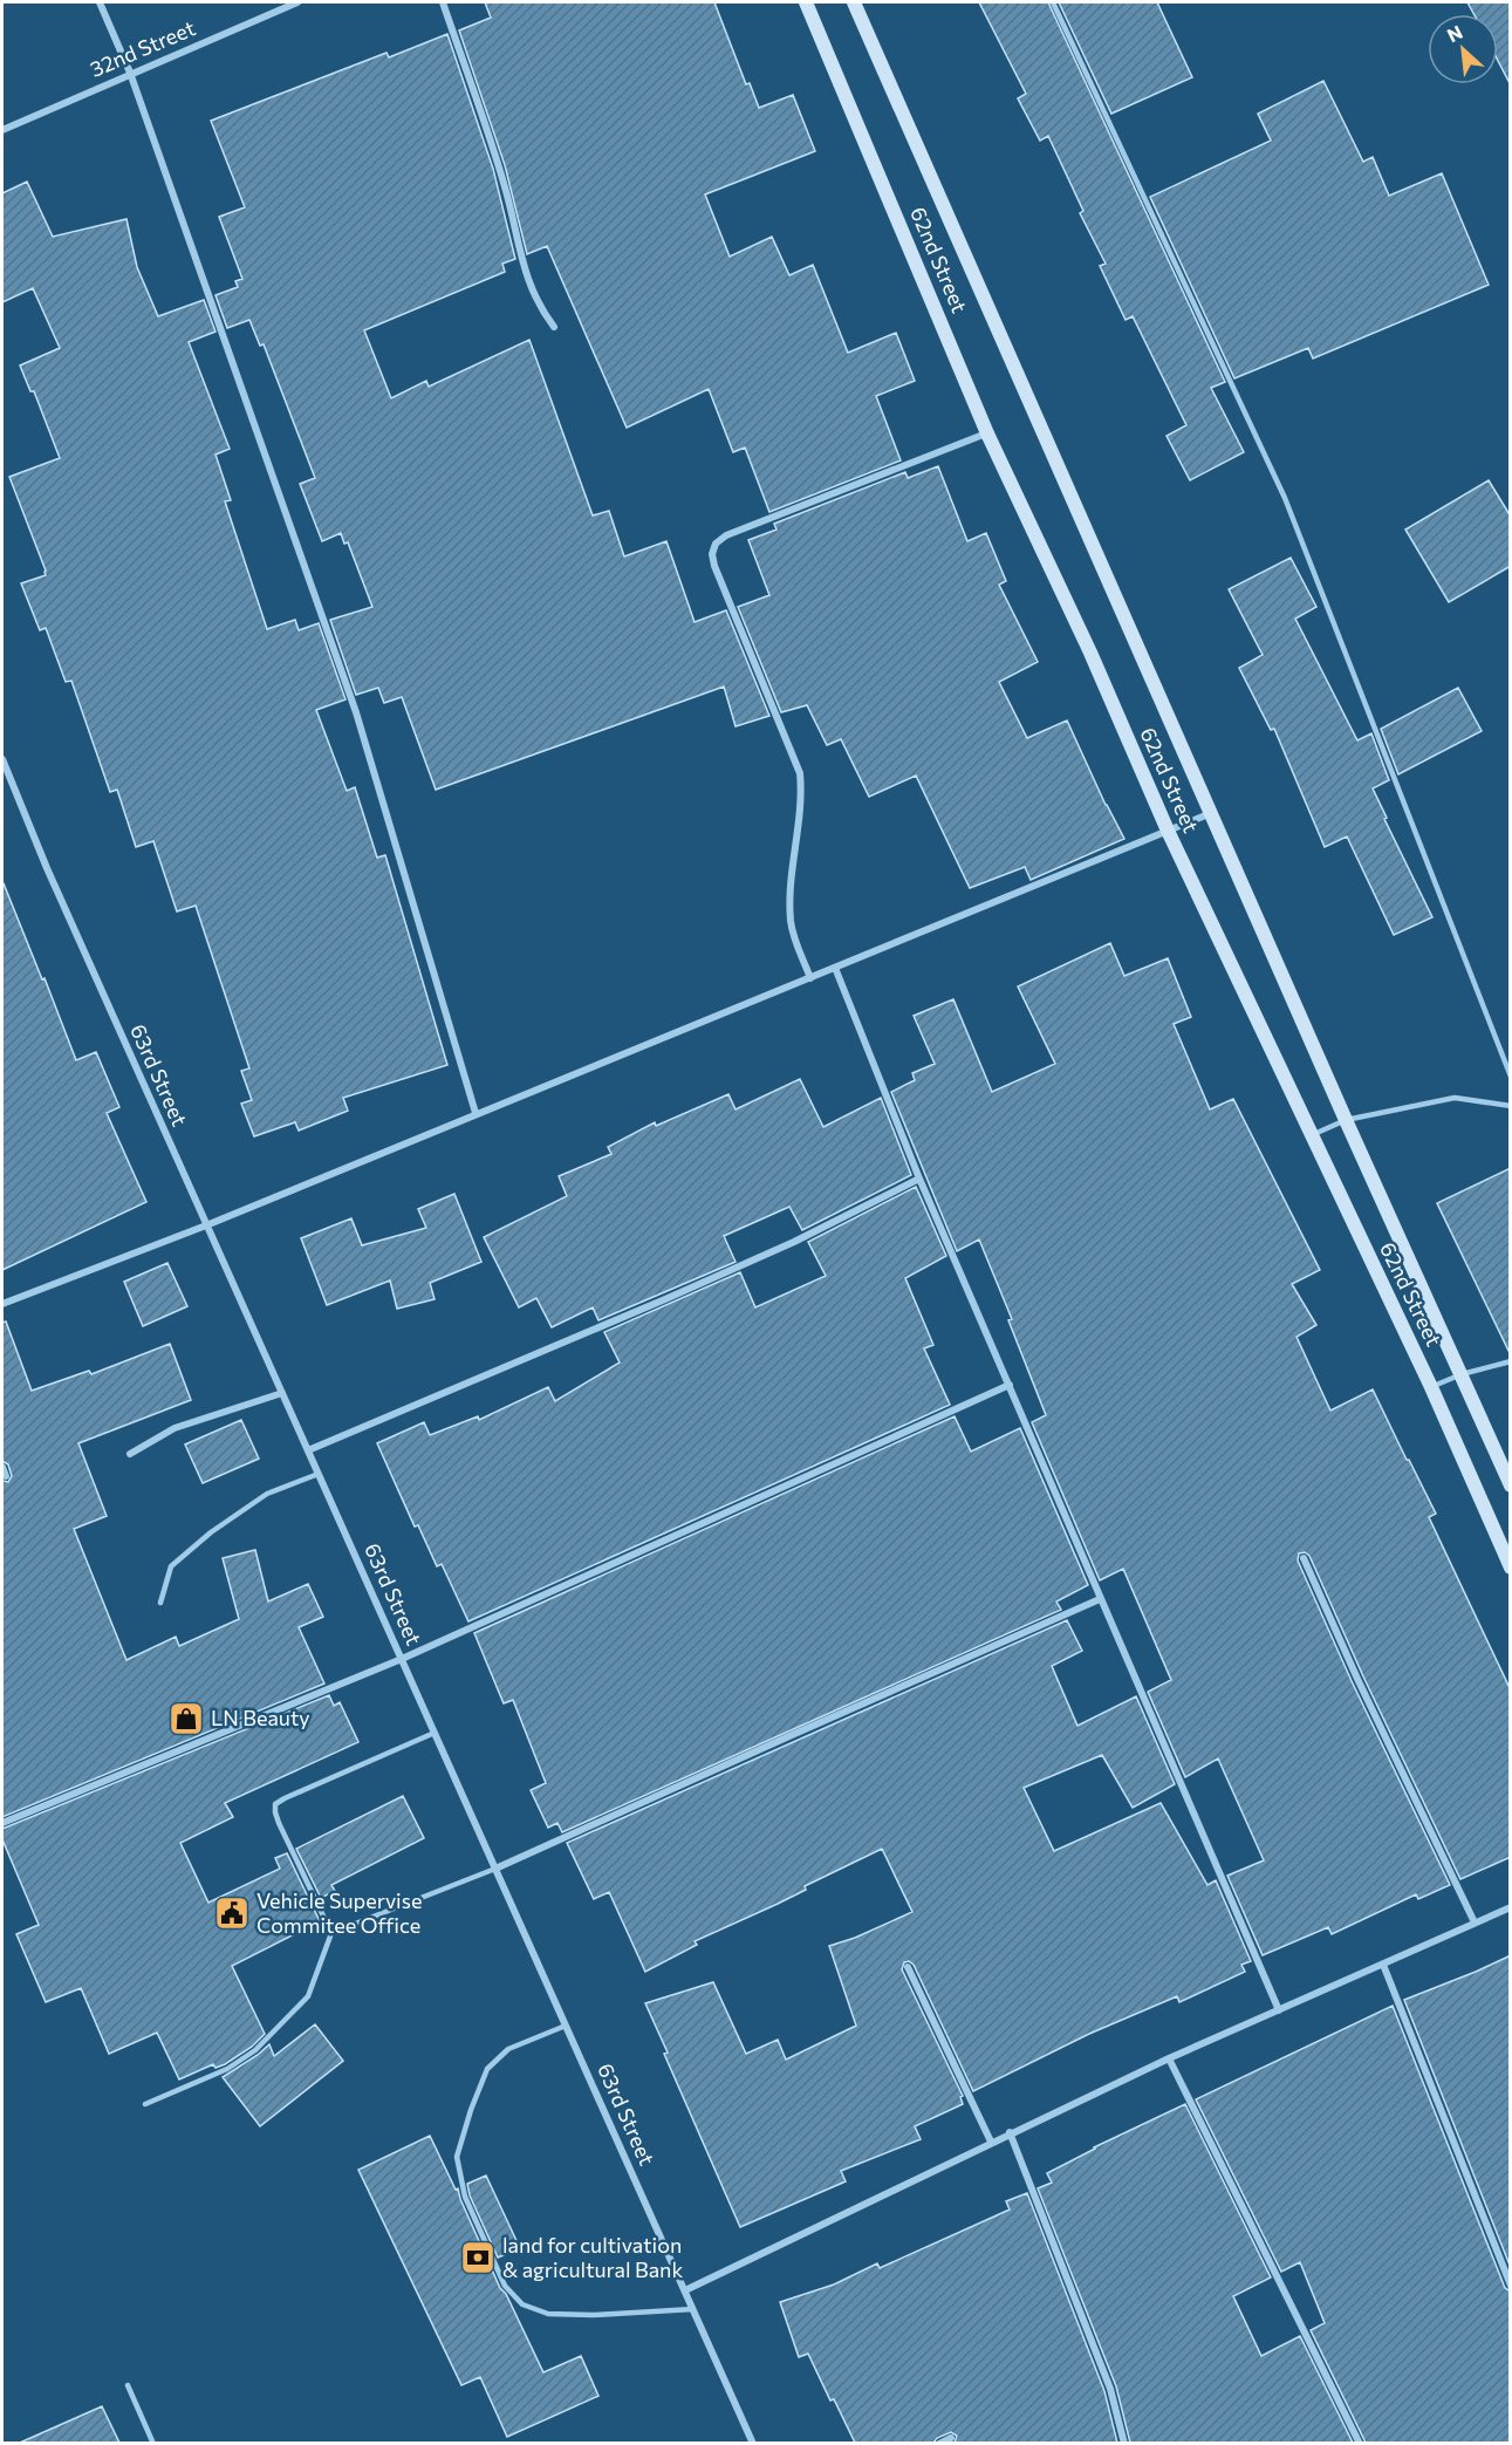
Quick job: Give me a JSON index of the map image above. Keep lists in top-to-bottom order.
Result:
{
  "streets": {
    "main road": ["62nd Street"],
    "street": ["32nd Street", "63rd Street"]
  },
  "places": {
    "shop": ["LN Beauty"],
    "public building": ["Vehicle Supervise Commitee Office"],
    "bank": ["land for cultivation & agricultural Bank"]
  },
  "north": "top left"
}
